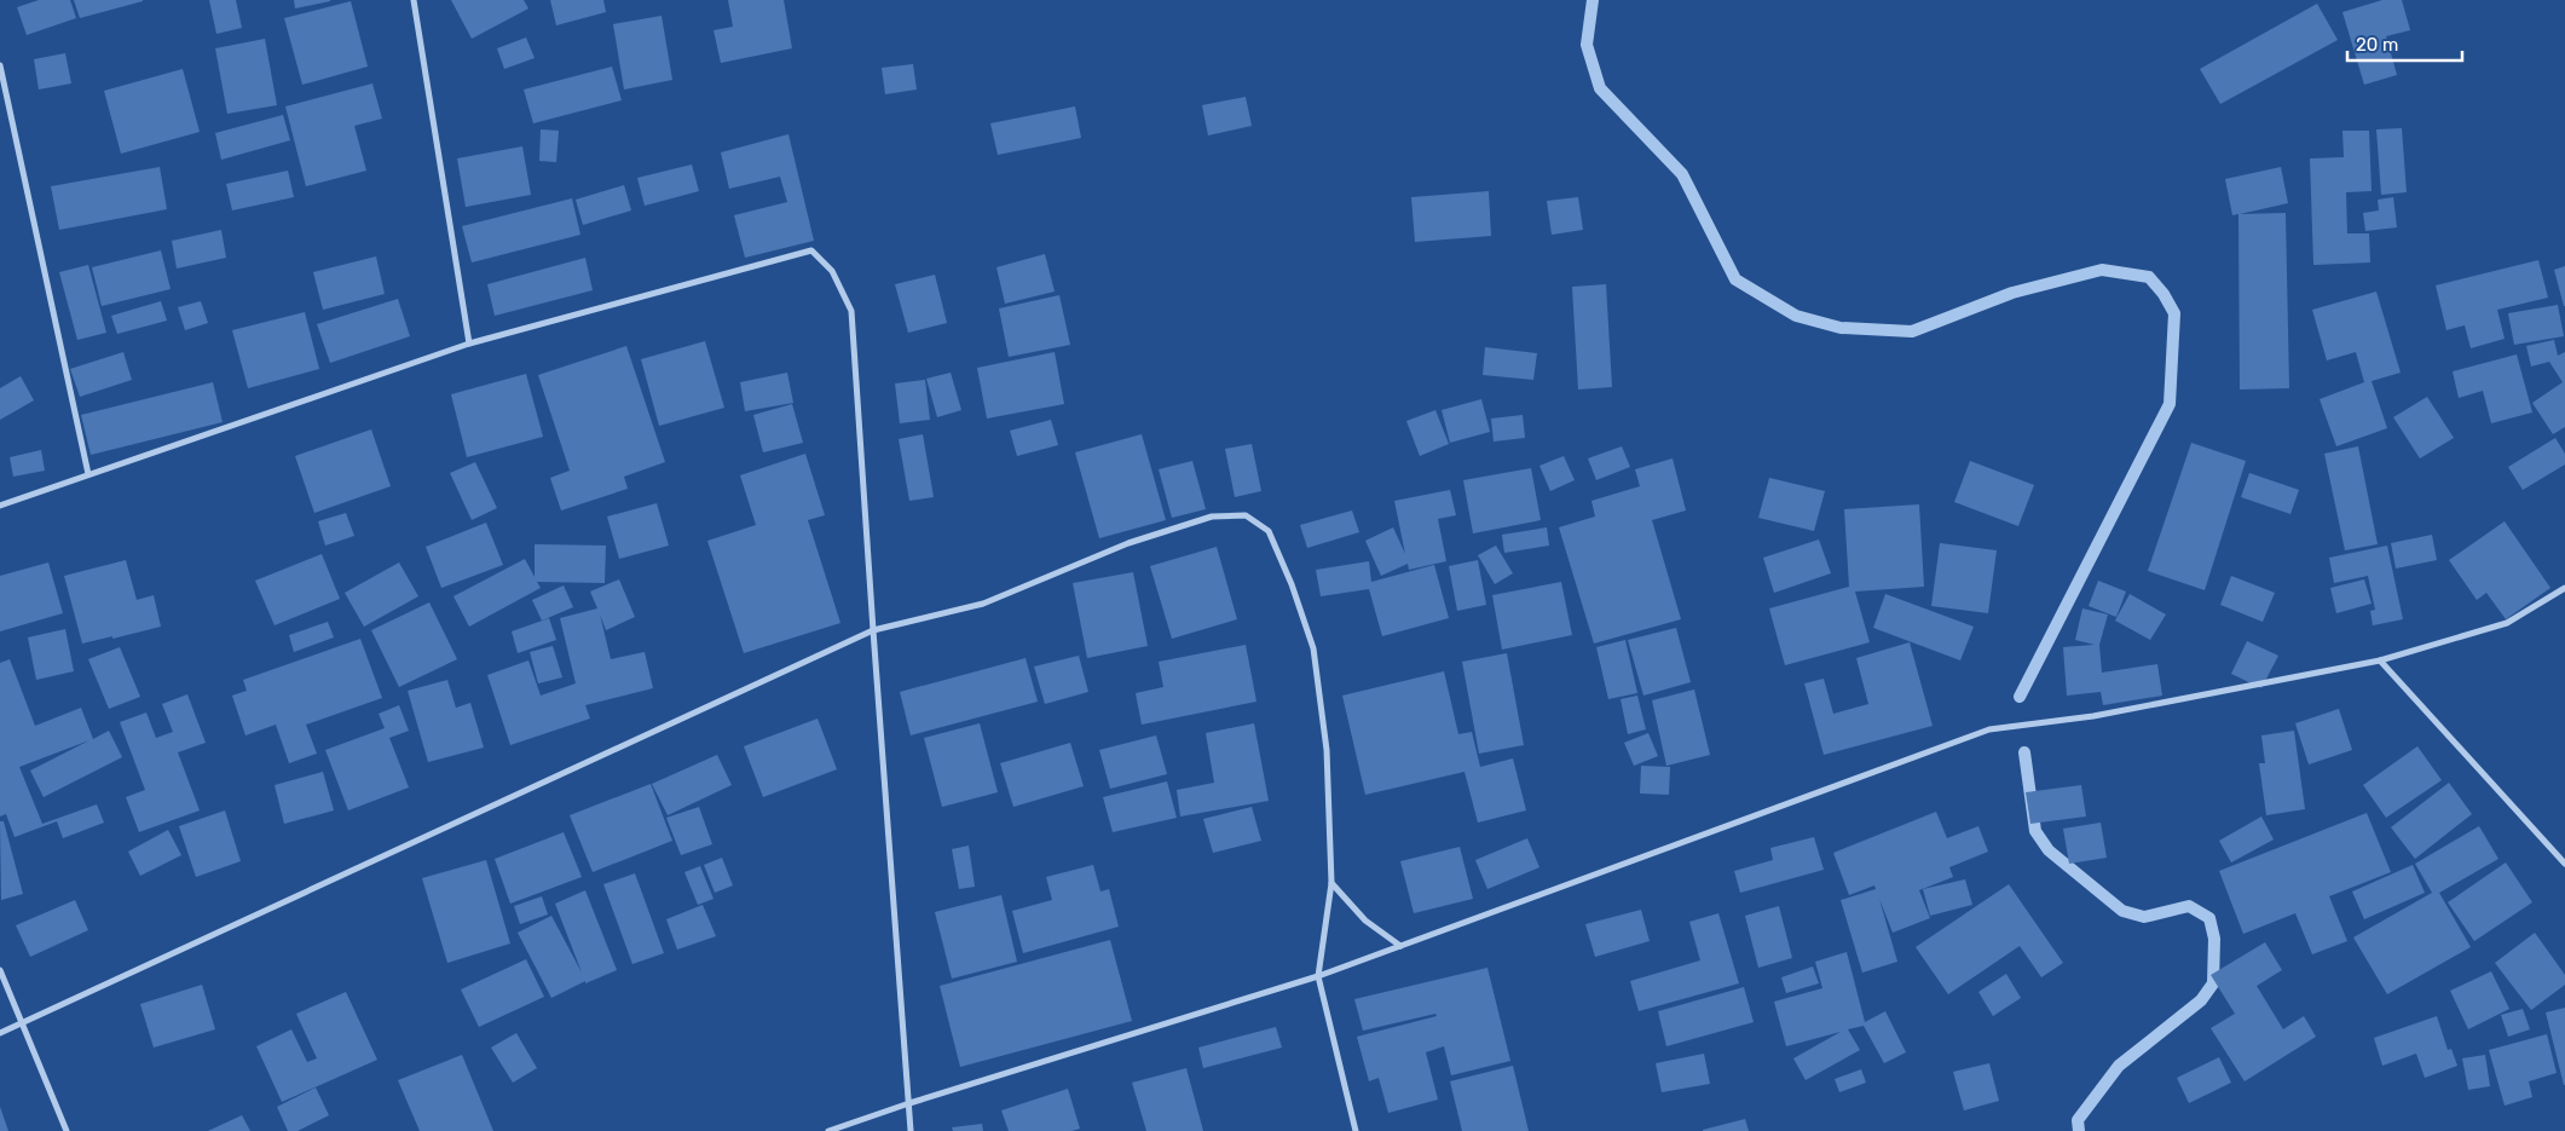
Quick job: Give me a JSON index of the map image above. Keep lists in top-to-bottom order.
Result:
{
  "scale_bar": "20 m"
}
